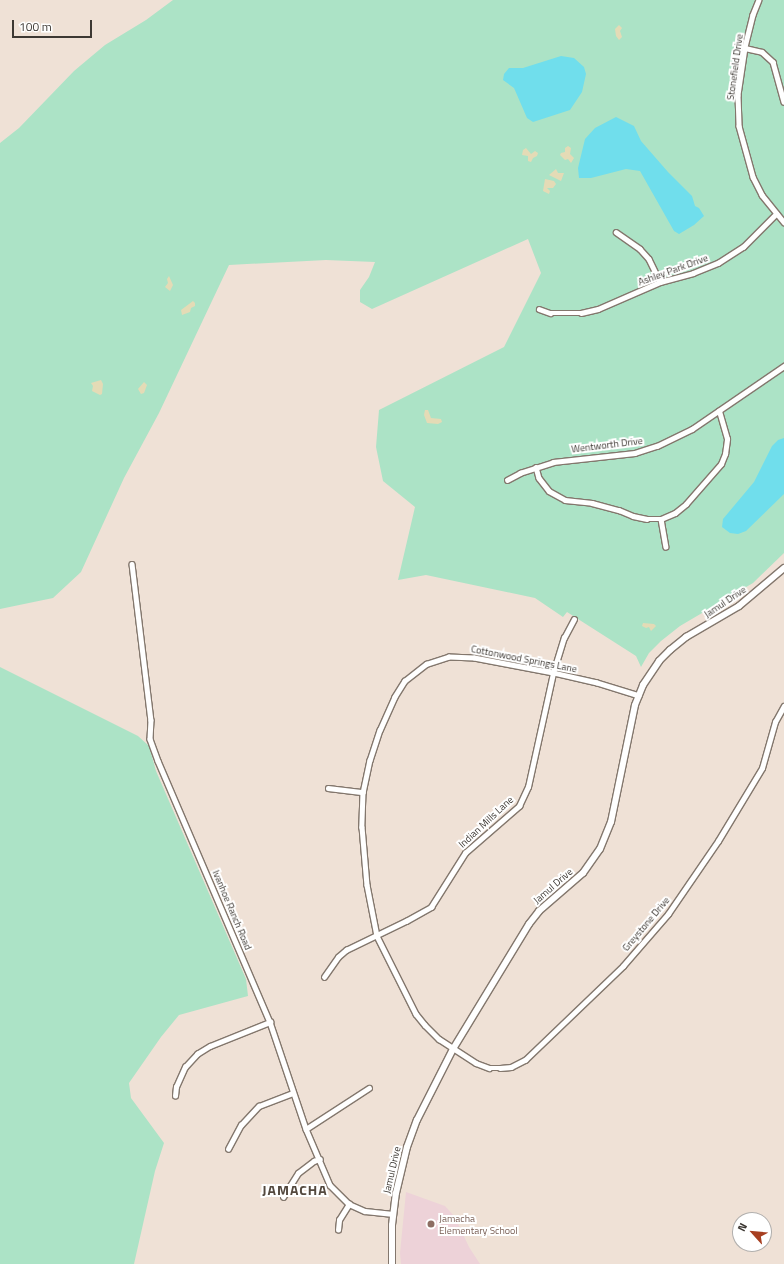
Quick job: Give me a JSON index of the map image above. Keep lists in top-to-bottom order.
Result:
{
  "streets": {
    "street": [
      "Stonefield Drive",
      "Ashley Park Drive",
      "Wentworth Drive",
      "Jamul Drive",
      "Cottonwood Springs Lane",
      "Indian Mills Lane",
      "Ivanhoe Ranch Road",
      "Greystone Drive"
    ]
  },
  "crossings": [
    ["Stonefield Drive", "Ashley Park Drive"],
    ["Jamul Drive", "Cottonwood Springs Lane"],
    ["Jamul Drive", "Ivanhoe Ranch Road"],
    ["Jamul Drive", "Greystone Drive"],
    ["Cottonwood Springs Lane", "Indian Mills Lane"],
    ["Cottonwood Springs Lane", "Greystone Drive"]
  ],
  "districts": ["JAMACHA"],
  "places": ["Jamacha Elementary School"],
  "scale_bar": "100 m",
  "north": "top left"
}
